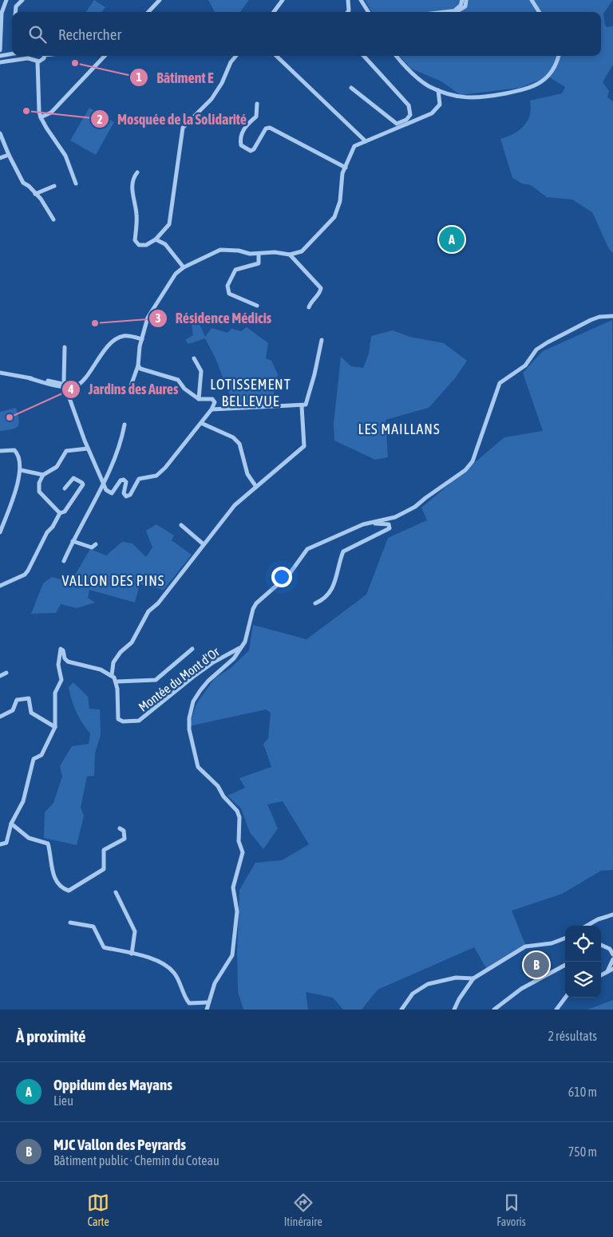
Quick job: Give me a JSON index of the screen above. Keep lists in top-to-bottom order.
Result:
{
  "streets": {
    "street": ["Montée du Mont d'Or"]
  },
  "districts": ["LOTISSEMENT BELLEVUE", "LES MAILLANS", "VALLON DES PINS"],
  "places": [
    "Bâtiment E",
    "Mosquée de la Solidarité",
    "Résidence Médicis",
    "Jardins des Aures"
  ],
  "page": {
    "search": "Rechercher",
    "pins": ["A", "B"],
    "heading": ["À proximité", "2 résultats"],
    "list": [
      {
        "mark": "A",
        "name": "Oppidum des Mayans",
        "note": "Lieu",
        "value": "610 m"
      },
      {
        "mark": "B",
        "name": "MJC Vallon des Peyrards",
        "note": "Bâtiment public · Chemin du Coteau",
        "value": "750 m"
      }
    ],
    "nav": ["Carte", "Itinéraire", "Favoris"]
  }
}
